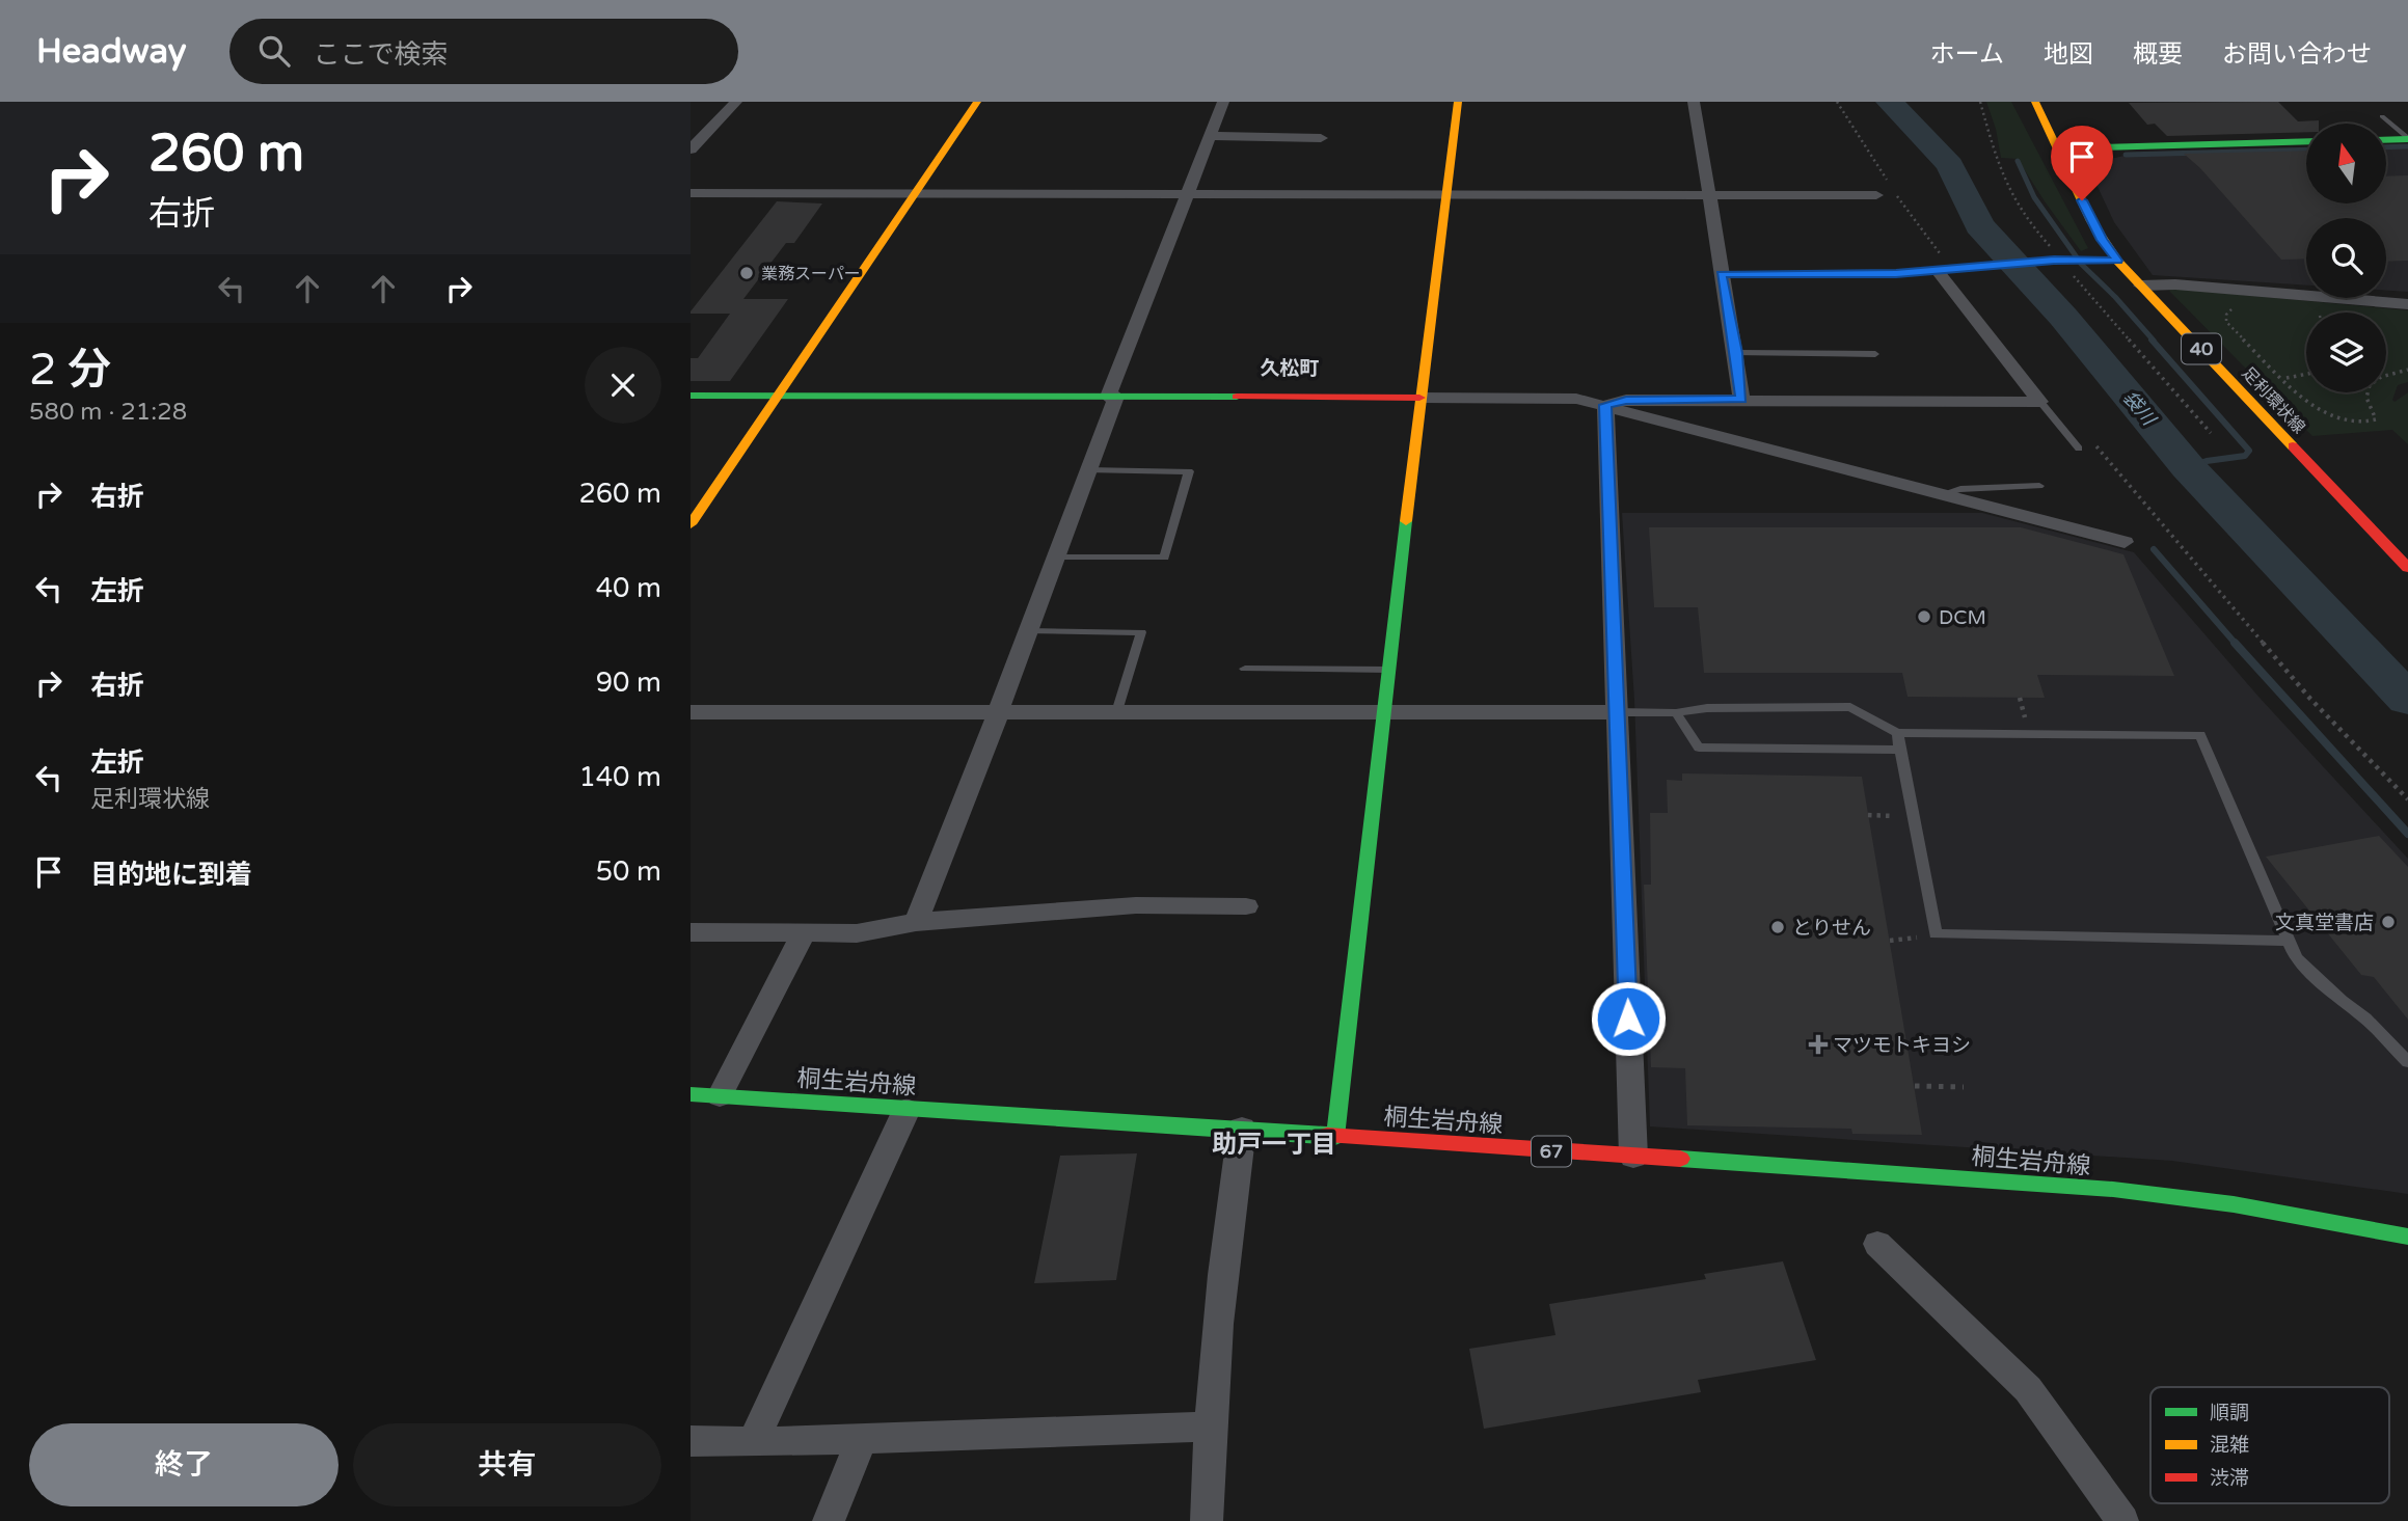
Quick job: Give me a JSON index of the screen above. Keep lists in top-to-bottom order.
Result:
{
  "streets": {
    "street": [
      "40",
      "足利環状線",
      "桐生岩舟線",
      "67"
    ]
  },
  "districts": ["久松町", "助戸一丁目"],
  "water": ["袋川"],
  "places": {
    "other": [
      "業務スーパー",
      "DCM",
      "文真堂書店",
      "とりせん"
    ],
    "health": ["マツモトキヨシ"]
  },
  "legend": ["順調", "混雑", "渋滞"],
  "north": "top",
  "page": {
    "header": "Headway",
    "search": "ここで検索",
    "nav": [
      "ホーム",
      "地図",
      "概要",
      "お問い合わせ"
    ],
    "turn": ["260 m", "右折"],
    "heading": ["2 分", "580 m · 21:28"],
    "list": [
      {
        "name": "右折",
        "value": "260 m"
      },
      {
        "name": "左折",
        "value": "40 m"
      },
      {
        "name": "右折",
        "value": "90 m"
      },
      {
        "name": "左折",
        "note": "足利環状線",
        "value": "140 m"
      },
      {
        "name": "目的地に到着",
        "value": "50 m"
      }
    ],
    "buttons": ["終了", "共有"]
  }
}
